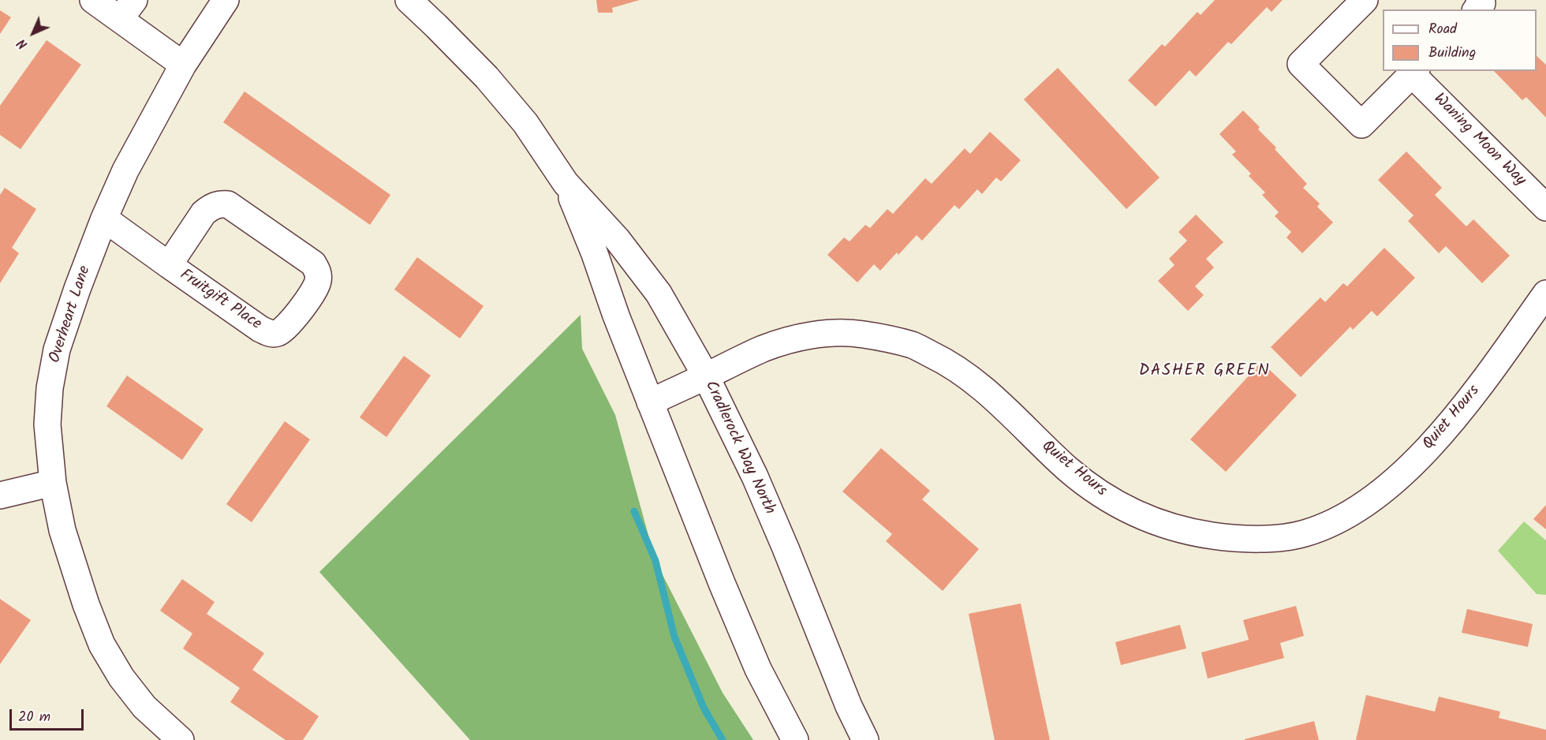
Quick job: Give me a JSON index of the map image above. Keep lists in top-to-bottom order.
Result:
{
  "streets": {
    "street": [
      "Waning Moon Way",
      "Fruitgift Place",
      "Overheart Lane",
      "Quiet Hours",
      "Cradlerock Way North"
    ]
  },
  "crossings": [
    ["Fruitgift Place", "Overheart Lane"],
    ["Quiet Hours", "Cradlerock Way North"]
  ],
  "districts": ["DASHER GREEN"],
  "legend": ["Road", "Building"],
  "scale_bar": "20 m",
  "north": "bottom left"
}
